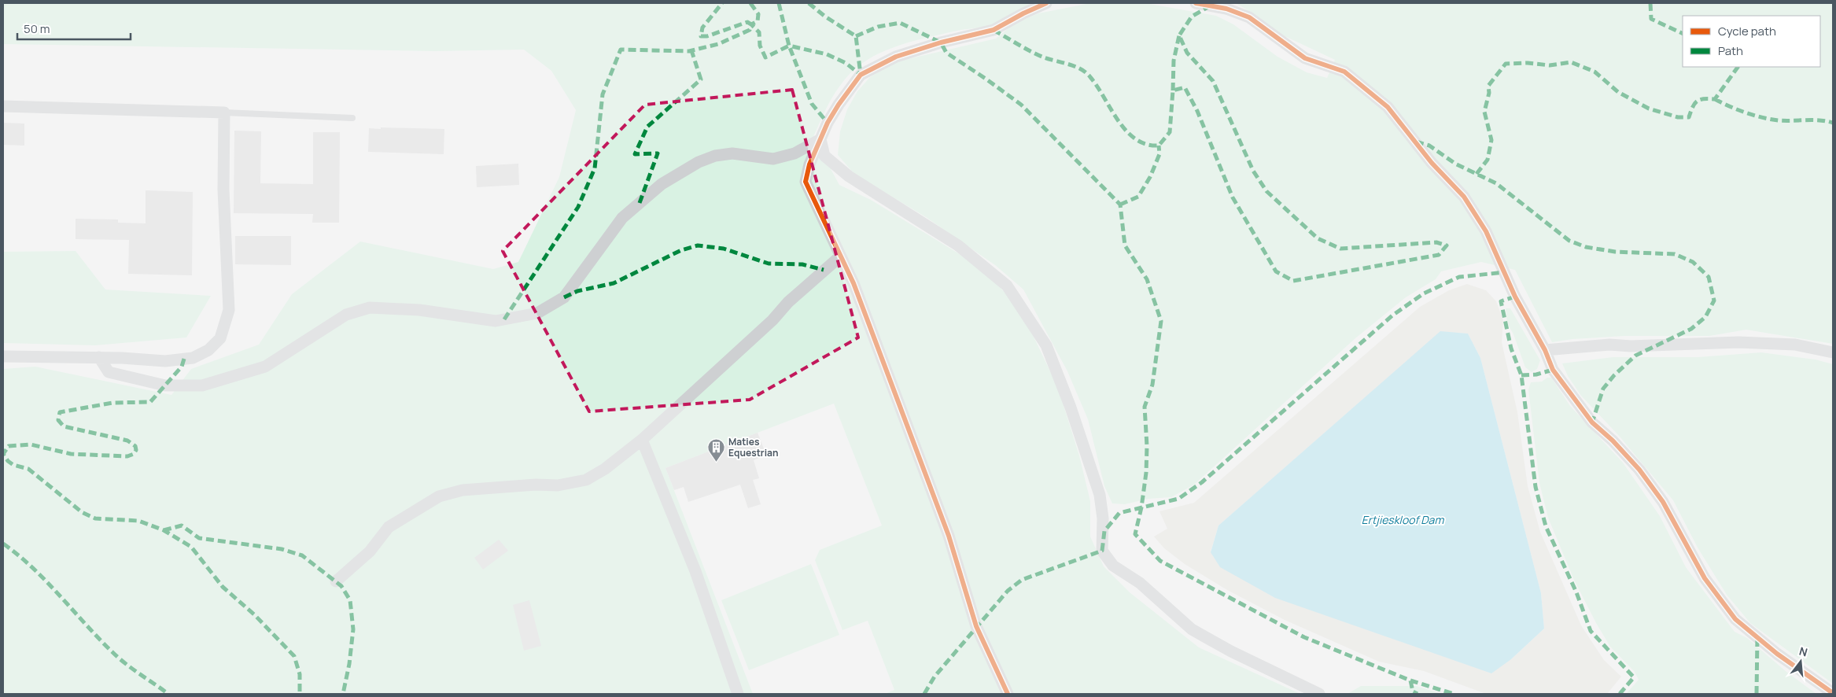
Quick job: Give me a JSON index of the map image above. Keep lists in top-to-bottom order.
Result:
{
  "water": ["Ertjieskloof Dam"],
  "places": {
    "building": ["Maties Equestrian"]
  },
  "legend": ["Cycle path", "Path"],
  "scale_bar": "50 m",
  "north": "top"
}
